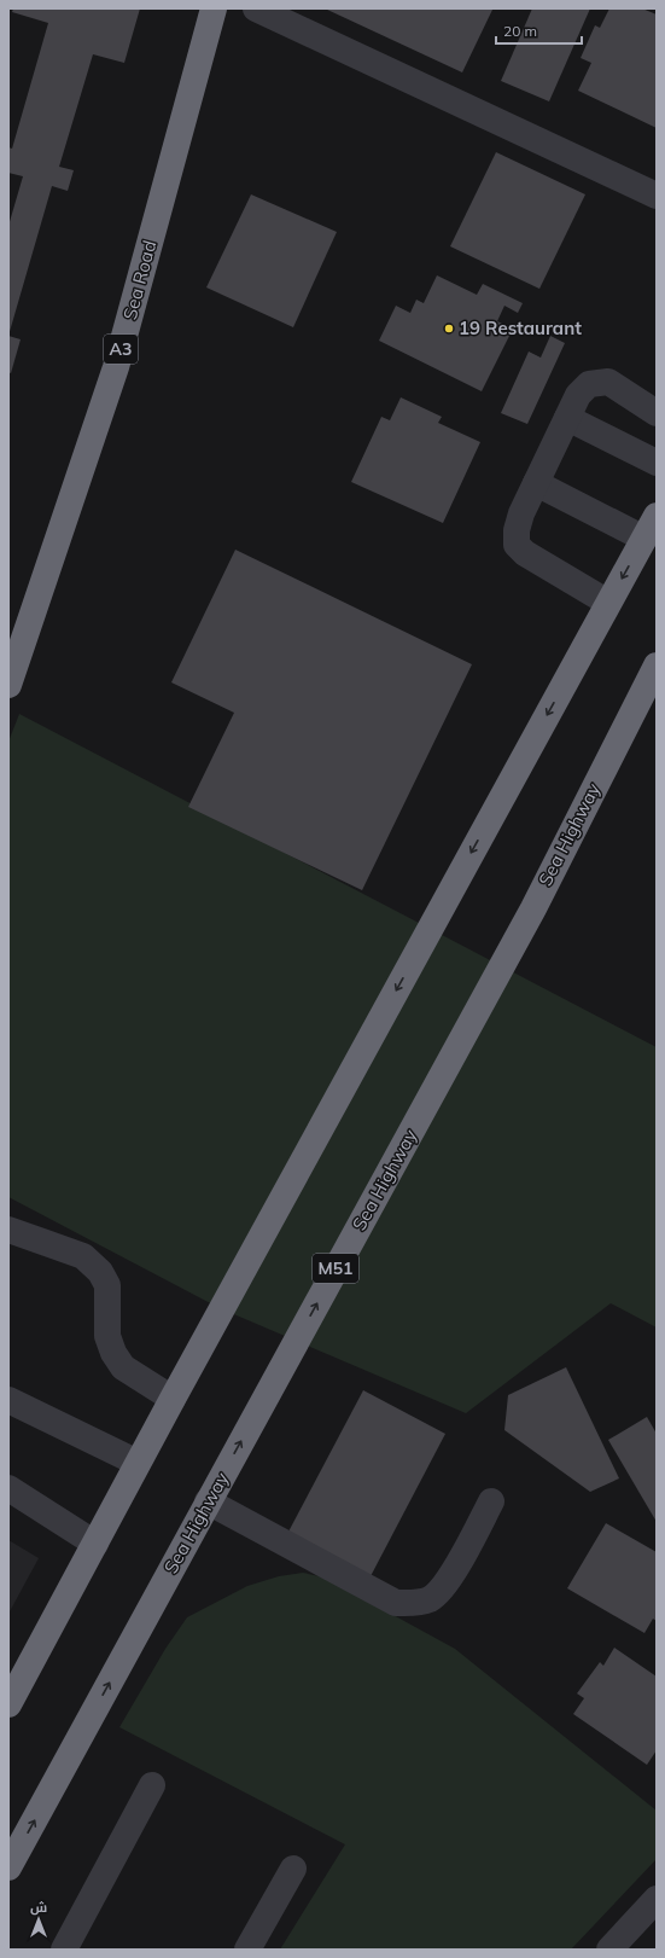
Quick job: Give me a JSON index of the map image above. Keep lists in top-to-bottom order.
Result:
{
  "streets": {
    "highway": [
      "Sea Road",
      "A3",
      "Sea Highway",
      "M51"
    ]
  },
  "places": ["19 Restaurant"],
  "scale_bar": "20 m",
  "north": "top"
}
